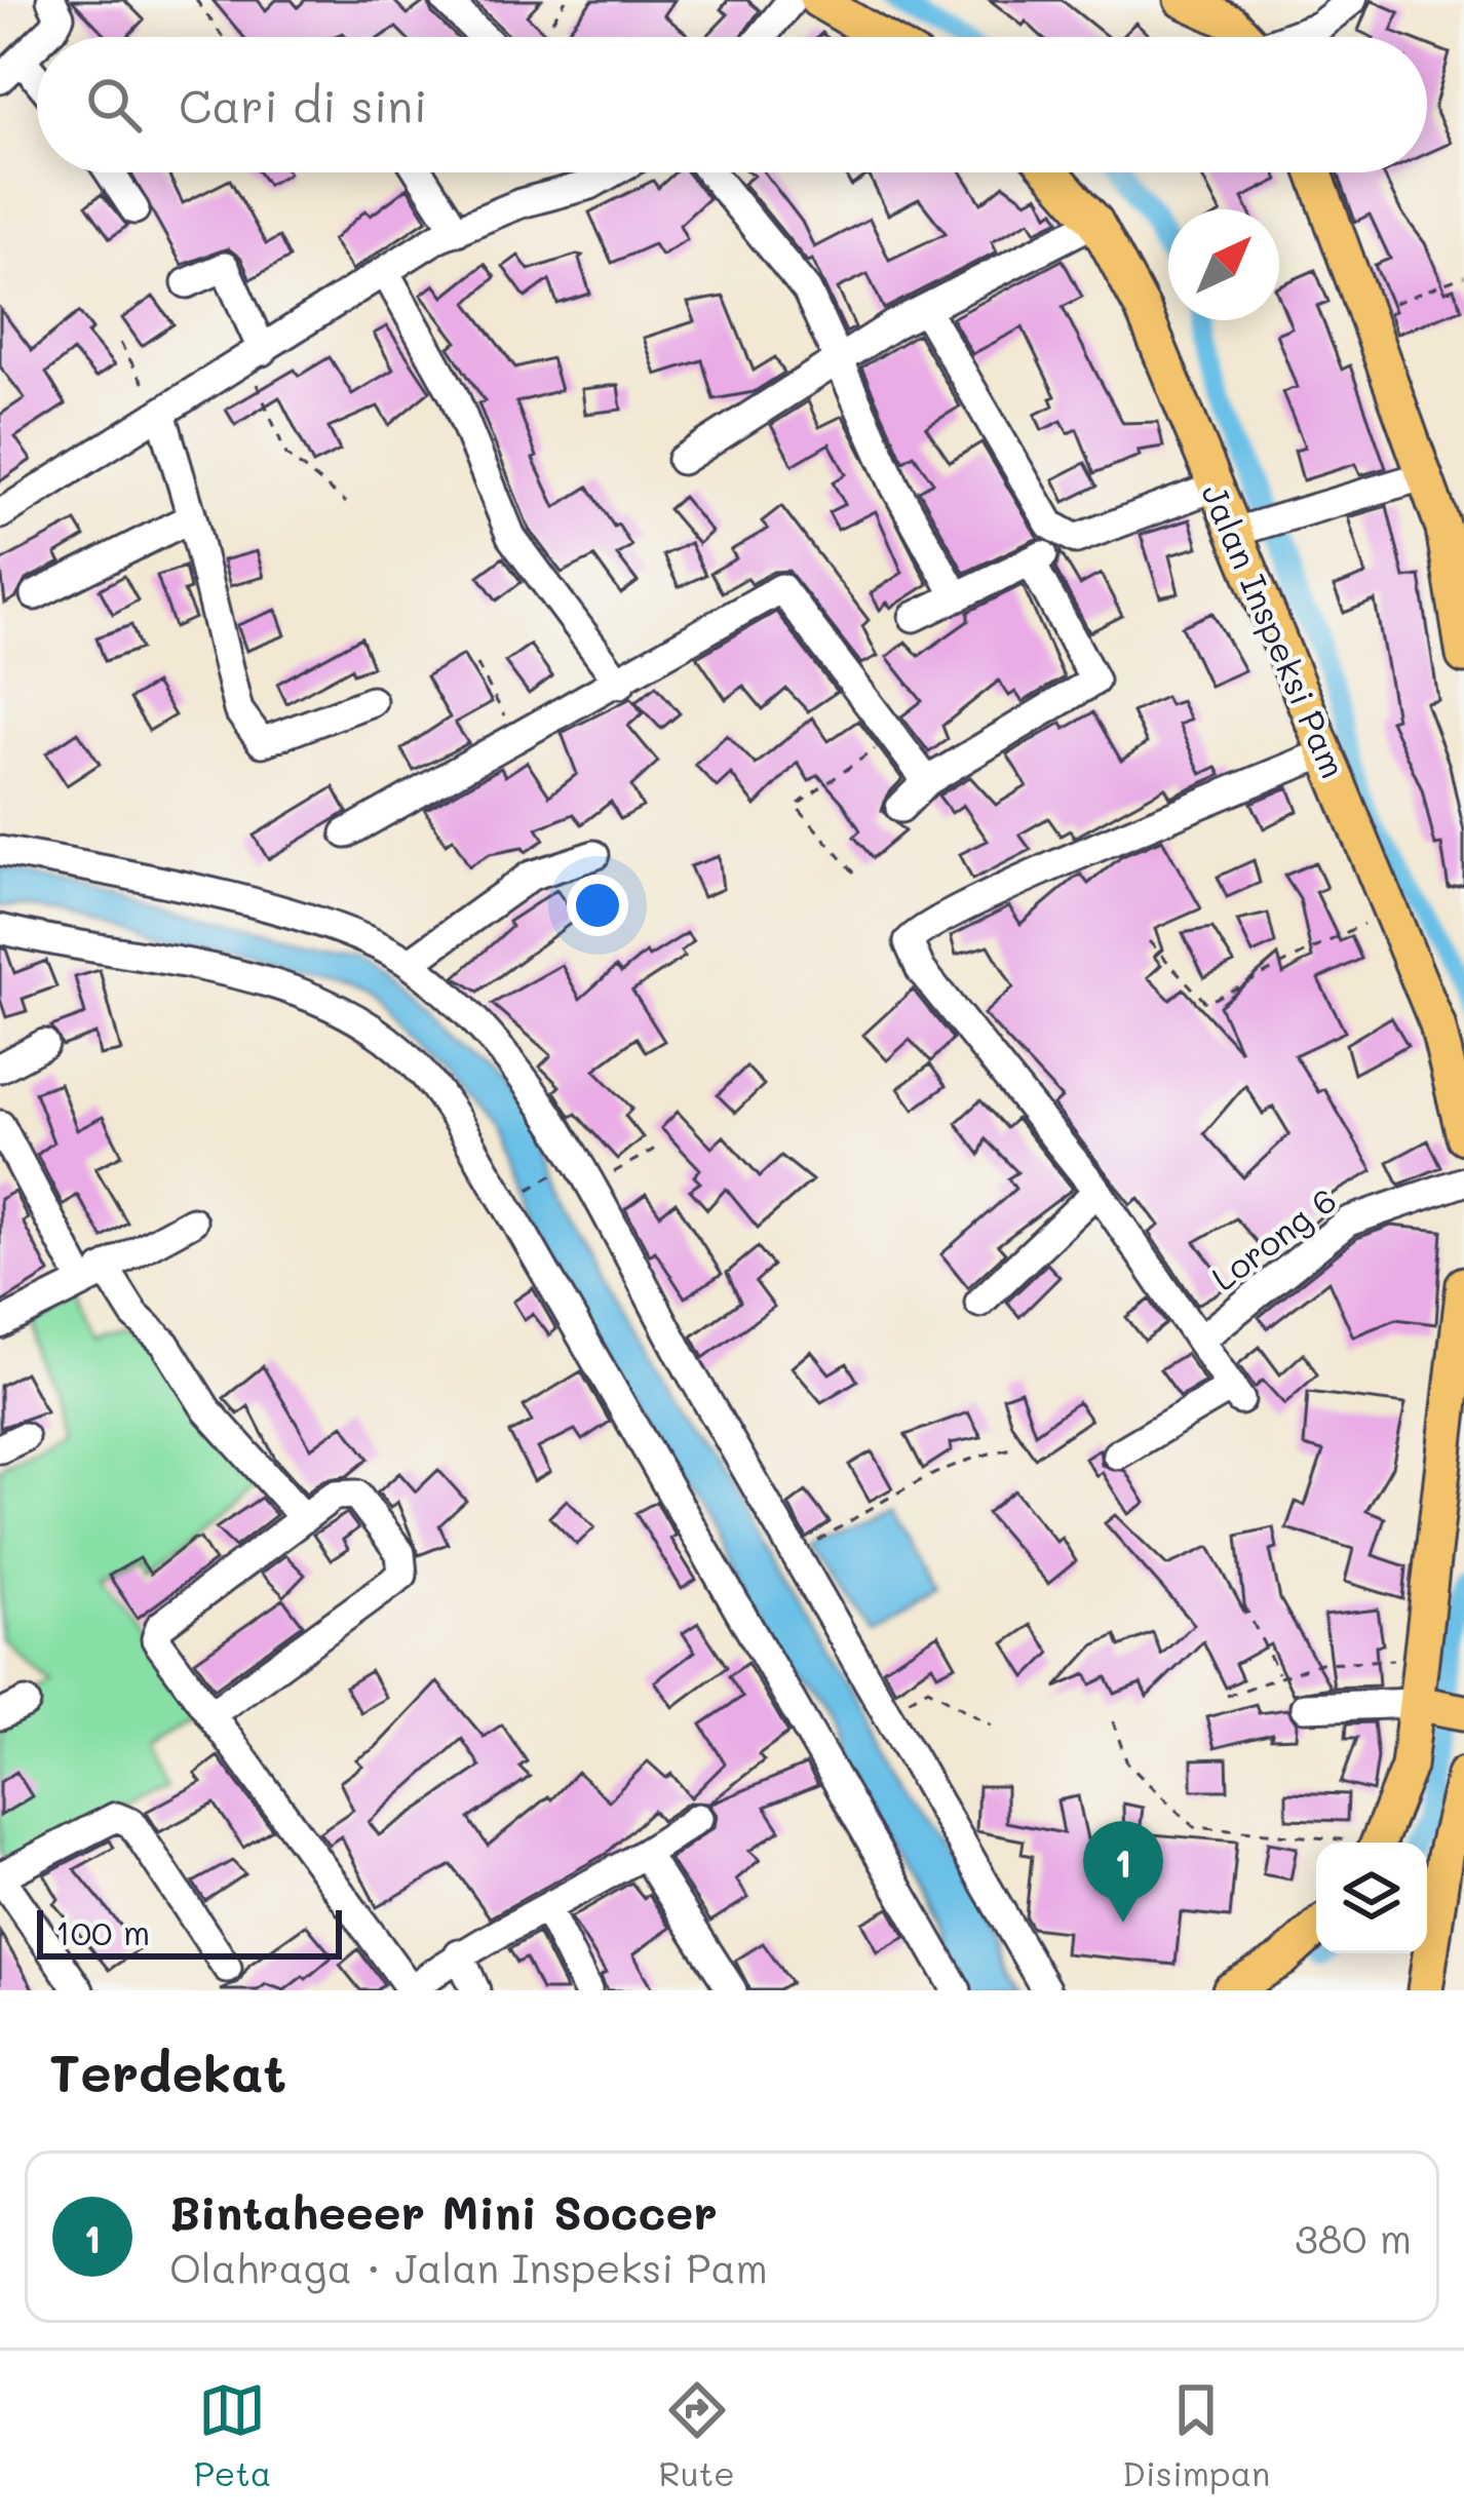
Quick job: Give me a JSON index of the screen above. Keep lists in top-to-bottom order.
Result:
{
  "streets": {
    "main road": ["Jalan Inspeksi Pam"],
    "street": ["Lorong 6"]
  },
  "scale_bar": "100 m",
  "north": "top right",
  "page": {
    "search": "Cari di sini",
    "pins": "1",
    "scale": "100 m",
    "heading": "Terdekat",
    "list": [
      {
        "mark": "1",
        "name": "Bintaheeer Mini Soccer",
        "note": "Olahraga · Jalan Inspeksi Pam",
        "value": "380 m"
      }
    ],
    "nav": ["Peta", "Rute", "Disimpan"]
  }
}
